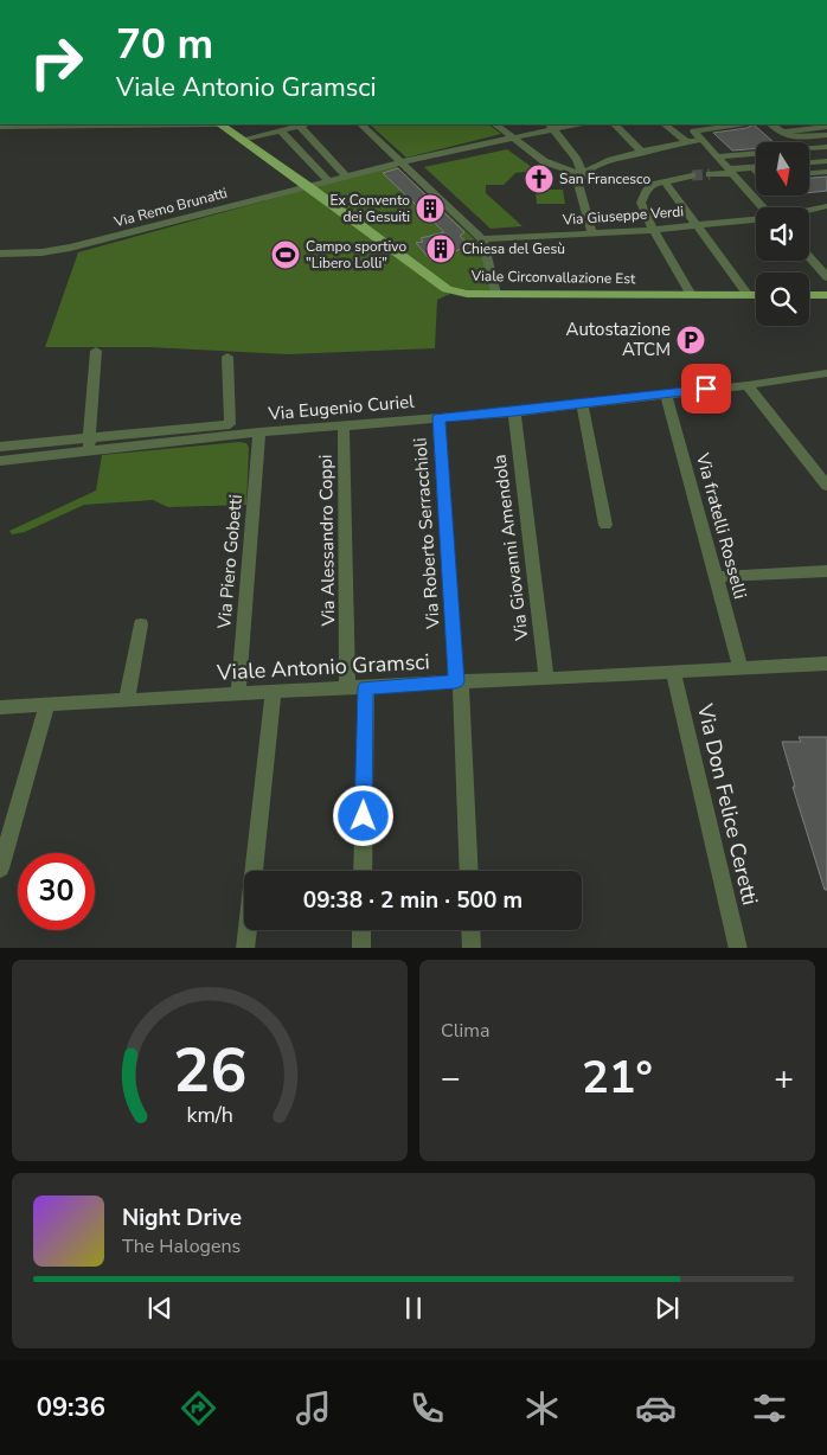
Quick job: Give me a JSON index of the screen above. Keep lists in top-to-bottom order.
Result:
{
  "streets": {
    "main road": ["Viale Circonvallazione Est"],
    "street": [
      "Via Remo Brunatti",
      "Via Giuseppe Verdi",
      "Via Eugenio Curiel",
      "Via fratelli Rosselli",
      "Via Roberto Serracchioli",
      "Via Alessandro Coppi",
      "Via Giovanni Amendola",
      "Via Piero Gobetti",
      "Viale Antonio Gramsci",
      "Via Don Felice Ceretti"
    ]
  },
  "crossings": [
    ["Via Remo Brunatti", "Viale Circonvallazione Est"],
    ["Via Eugenio Curiel", "Via fratelli Rosselli"],
    ["Via Eugenio Curiel", "Via Roberto Serracchioli"],
    ["Via Eugenio Curiel", "Via Alessandro Coppi"],
    ["Via Eugenio Curiel", "Via Giovanni Amendola"],
    ["Via Eugenio Curiel", "Via Piero Gobetti"],
    ["Via fratelli Rosselli", "Viale Antonio Gramsci"],
    ["Via Roberto Serracchioli", "Viale Antonio Gramsci"],
    ["Via Alessandro Coppi", "Viale Antonio Gramsci"],
    ["Via Giovanni Amendola", "Viale Antonio Gramsci"],
    ["Via Piero Gobetti", "Viale Antonio Gramsci"],
    ["Viale Antonio Gramsci", "Via Don Felice Ceretti"]
  ],
  "places": {
    "church": ["San Francesco"],
    "building": ["Ex Convento dei Gesuiti", "Chiesa del Gesù"],
    "sports": ["Campo sportivo \"Libero Lolli\""],
    "parking": ["Autostazione ATCM"]
  },
  "north": "bottom",
  "page": {
    "turn": ["70 m", "Viale Antonio Gramsci"],
    "limit": "30",
    "trip": "09:38 · 2 min · 500 m",
    "tile": "Clima",
    "heat": ["−", "21°", "+"],
    "song": ["Night Drive", "The Halogens"],
    "tabs": "09:36",
    "gauge": ["26", "km/h"]
  }
}
